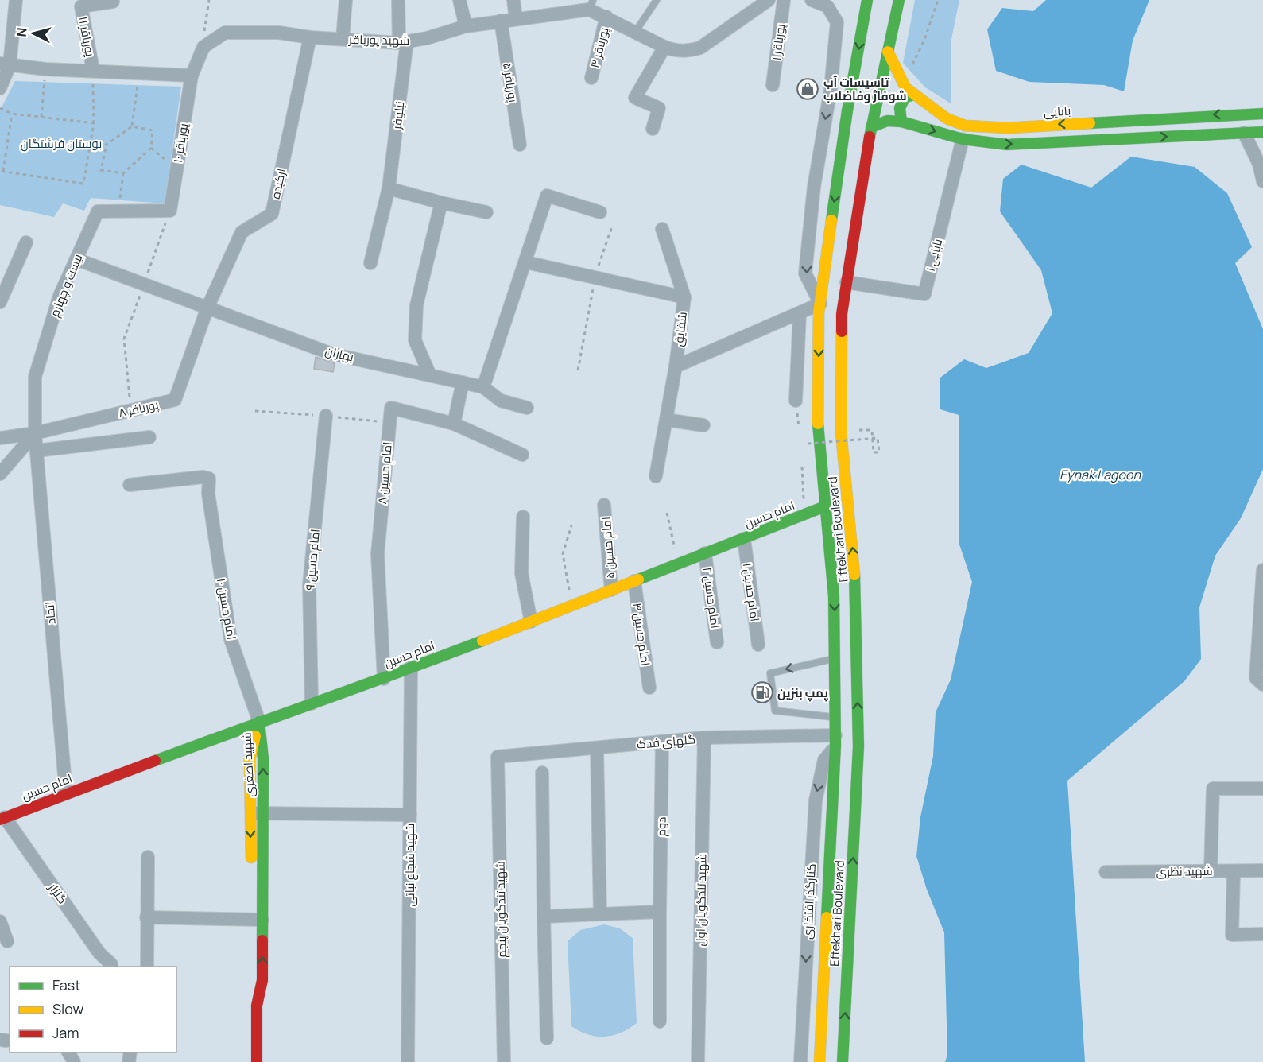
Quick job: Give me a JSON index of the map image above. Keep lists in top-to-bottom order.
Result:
{
  "streets": {
    "main road": [
      "بابایی",
      "امام حسین",
      "Eftekhari Boulevard",
      "شهید اصغری"
    ],
    "street": [
      "پورباقر ۱۱",
      "شهید پورباقر",
      "پورباقر ۱",
      "پورباقر ۳",
      "پورباقر ۵",
      "نیلوفر",
      "پورباقر ۱۰",
      "ارکیده",
      "بابایی ۱",
      "بیست و چهارم",
      "شقایق",
      "بهاران",
      "پورباقر ۸",
      "امام حسین ۸",
      "امام حسین ۵",
      "امام حسین ۹",
      "امام حسین ۱",
      "امام حسین ۲",
      "امام حسین ۱۰",
      "اتحاد",
      "امام حسین ۴",
      "گلهای فدک",
      "دوم",
      "شهید شجاع نباتی",
      "شهید نظری",
      "گلزار",
      "شهید تندگویان اول",
      "کنارگذر افتخاری",
      "شهید تندگویان پنجم"
    ]
  },
  "crossings": [
    ["شهید پورباقر", "پورباقر ۳"],
    ["شهید پورباقر", "پورباقر ۵"],
    ["شهید پورباقر", "نیلوفر"],
    ["شهید پورباقر", "پورباقر ۱۰"],
    ["شهید پورباقر", "ارکیده"],
    ["بابایی", "Eftekhari Boulevard"],
    ["پورباقر ۱۰", "بیست و چهارم"],
    ["ارکیده", "بهاران"],
    ["ارکیده", "پورباقر ۸"],
    ["بابایی ۱", "Eftekhari Boulevard"],
    ["بیست و چهارم", "بهاران"],
    ["بیست و چهارم", "پورباقر ۸"],
    ["بیست و چهارم", "اتحاد"],
    ["شقایق", "Eftekhari Boulevard"],
    ["بهاران", "پورباقر ۸"],
    ["پورباقر ۸", "اتحاد"],
    ["امام حسین ۸", "امام حسین"],
    ["امام حسین", "Eftekhari Boulevard"],
    ["امام حسین", "امام حسین ۵"],
    ["امام حسین", "امام حسین ۹"],
    ["امام حسین", "امام حسین ۱"],
    ["امام حسین", "امام حسین ۲"],
    ["امام حسین", "امام حسین ۱۰"],
    ["امام حسین", "اتحاد"],
    ["امام حسین", "امام حسین ۴"],
    ["امام حسین", "شهید اصغری"],
    ["امام حسین", "شهید شجاع نباتی"],
    ["امام حسین", "گلزار"],
    ["Eftekhari Boulevard", "گلهای فدک"],
    ["Eftekhari Boulevard", "کنارگذر افتخاری"],
    ["امام حسین ۱۰", "شهید اصغری"],
    ["گلهای فدک", "دوم"],
    ["گلهای فدک", "شهید تندگویان اول"],
    ["گلهای فدک", "کنارگذر افتخاری"],
    ["گلهای فدک", "شهید تندگویان پنجم"]
  ],
  "one_way": ["کنارگذر افتخاری"],
  "water": ["Eynak Lagoon"],
  "parks": ["بوستان فرشتگان"],
  "places": {
    "shop": ["تاسیسات آب شوفاژ وفاضلاب"],
    "fuel station": ["پمپ بنزین"]
  },
  "legend": ["Fast", "Slow", "Jam"],
  "north": "left"
}
